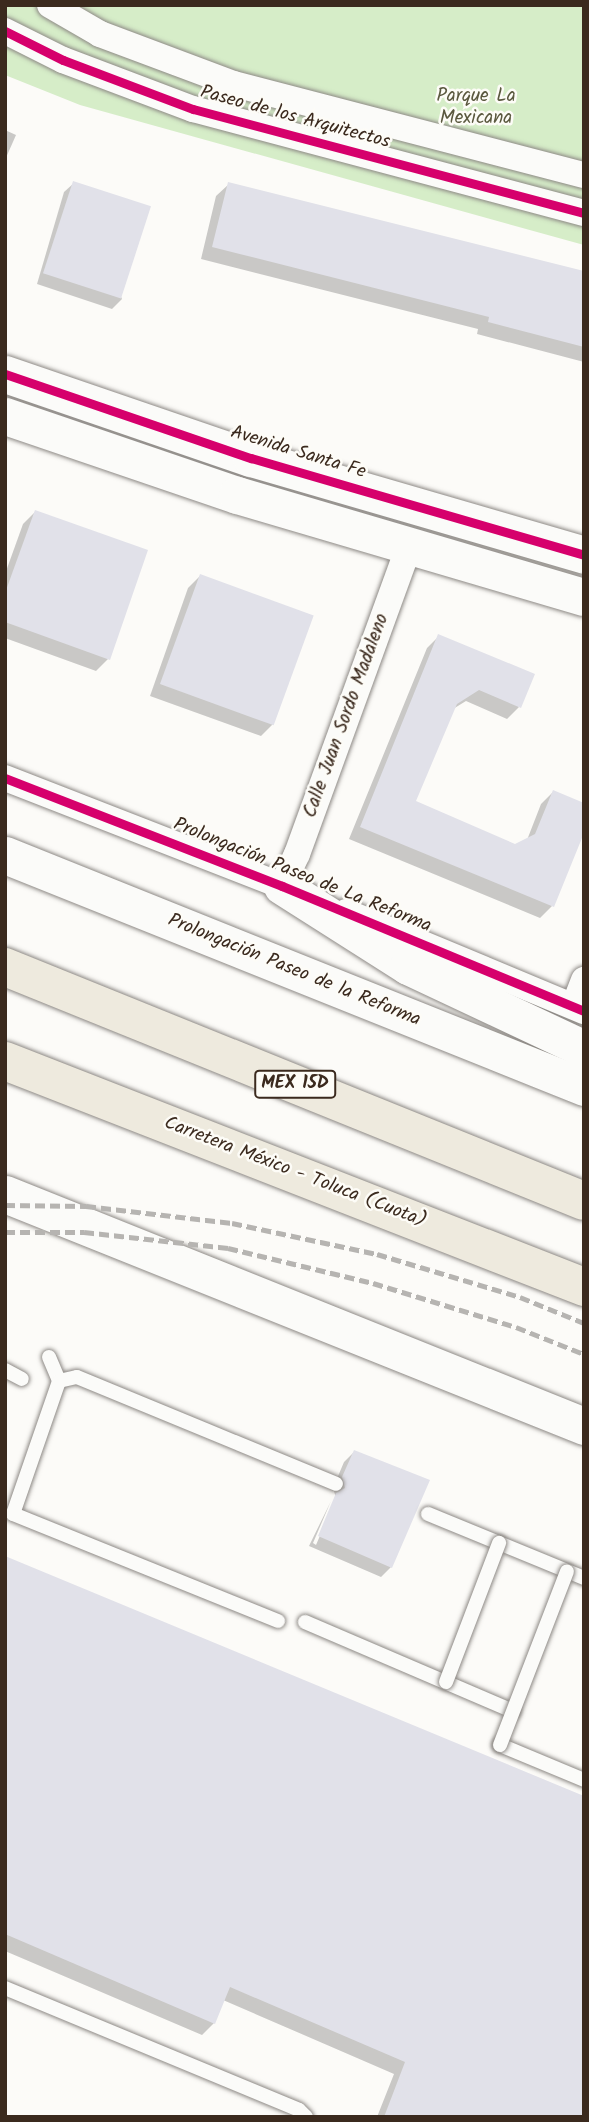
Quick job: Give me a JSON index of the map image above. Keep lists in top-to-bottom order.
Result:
{
  "streets": {
    "highway": ["MEX 15D", "Carretera México - Toluca (Cuota)"],
    "main road": ["Avenida Santa Fe", "Prolongación Paseo de la Reforma"],
    "street": ["Paseo de los Arquitectos", "Calle Juan Sordo Madaleno", "Prolongación Paseo de La Reforma"]
  },
  "crossings": [
    ["Calle Juan Sordo Madaleno", "Prolongación Paseo de La Reforma"]
  ],
  "parks": ["Parque La Mexicana"]
}
